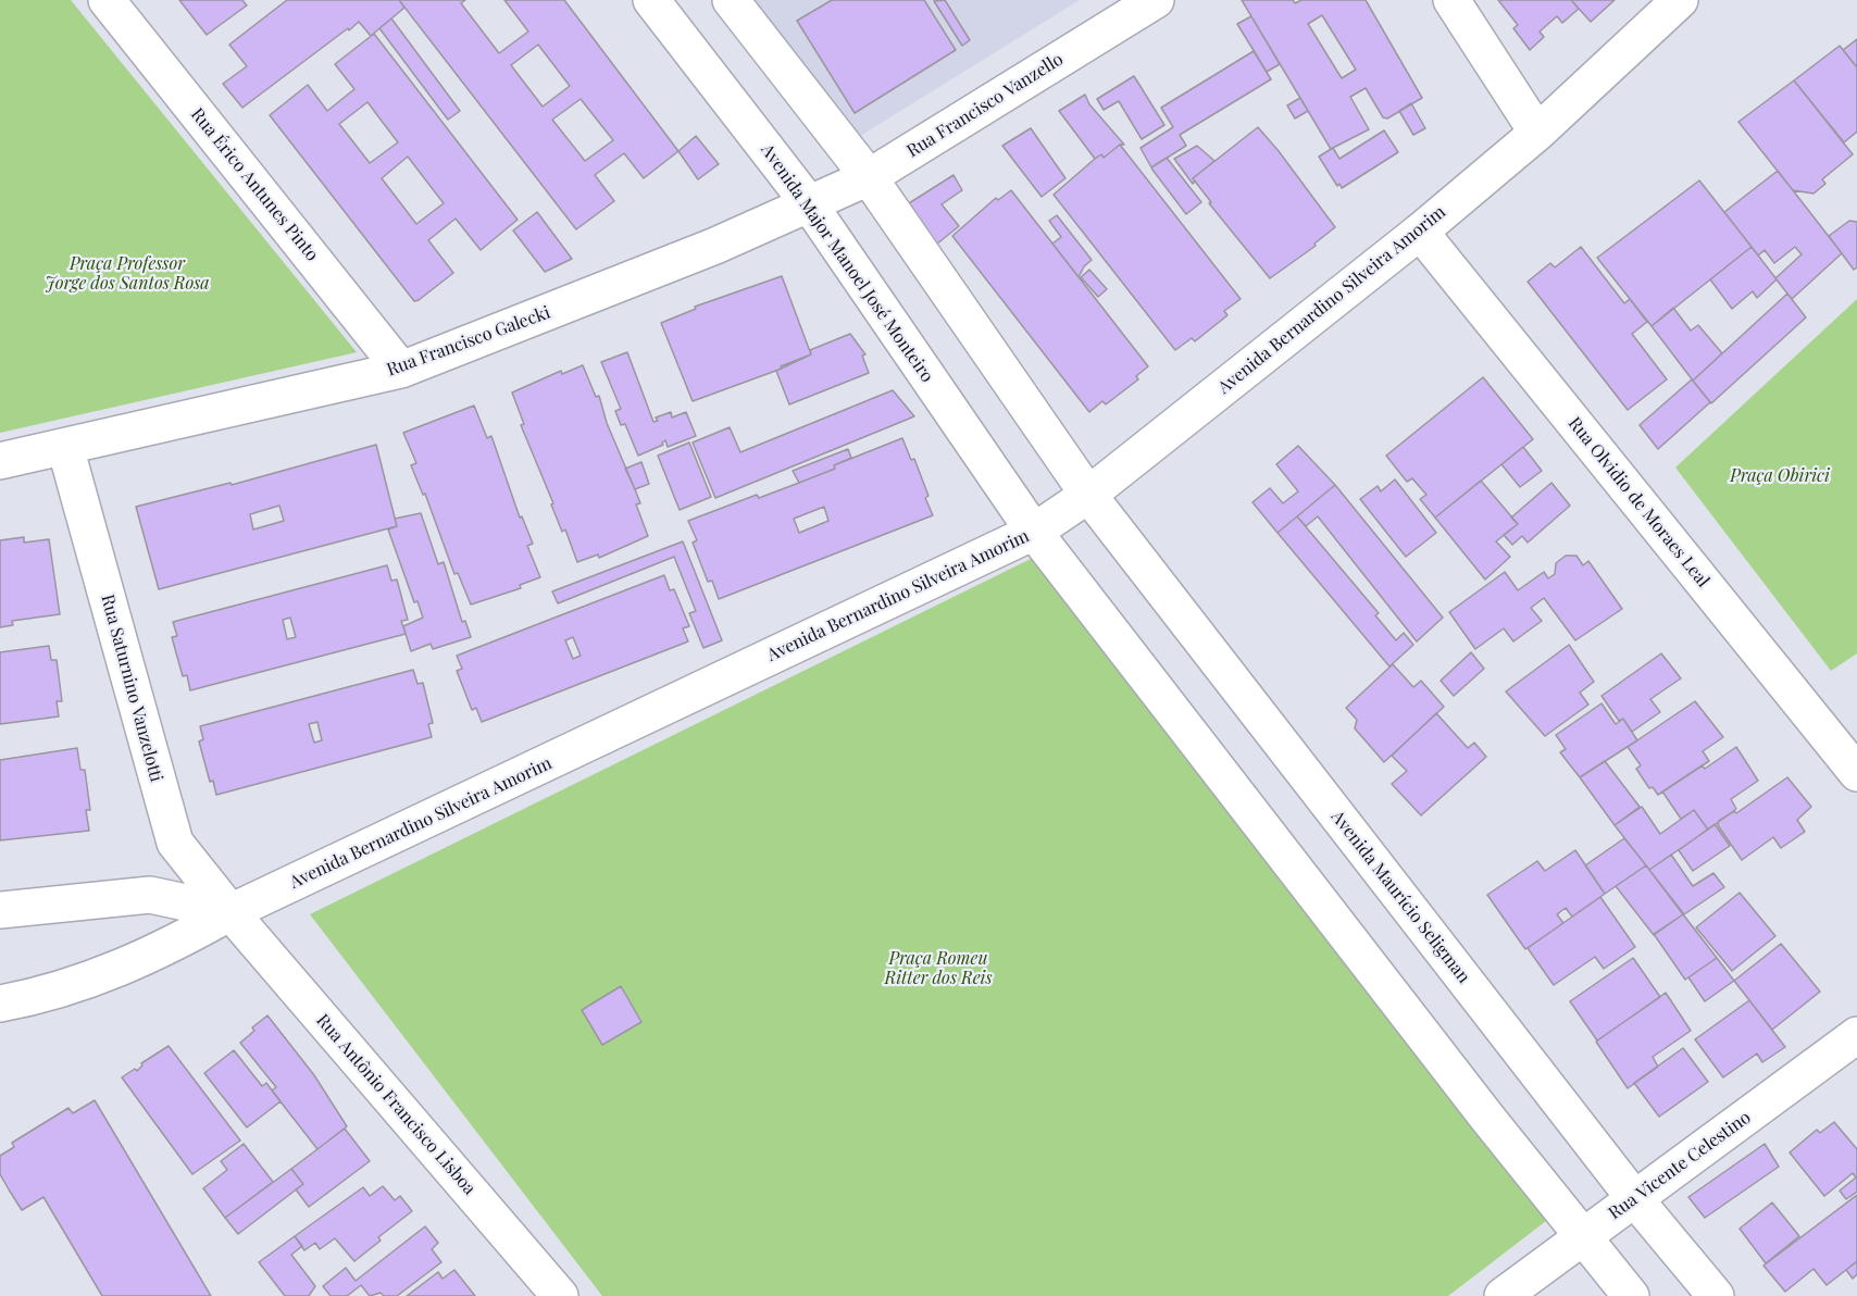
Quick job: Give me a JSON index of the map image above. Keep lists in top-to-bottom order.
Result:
{
  "streets": {
    "street": [
      "Rua Francisco Vanzello",
      "Rua Érico Antunes Pinto",
      "Avenida Major Manoel José Monteiro",
      "Avenida Bernardino Silveira Amorim",
      "Rua Francisco Galecki",
      "Rua Olvidio de Moraes Leal",
      "Rua Saturnino Vanzelotti",
      "Avenida Maurício Seligman",
      "Rua Antônio Francisco Lisboa",
      "Rua Vicente Celestino"
    ]
  },
  "crossings": [
    ["Rua Francisco Vanzello", "Avenida Major Manoel José Monteiro"],
    ["Rua Francisco Vanzello", "Rua Francisco Galecki"],
    ["Rua Érico Antunes Pinto", "Rua Francisco Galecki"],
    ["Avenida Major Manoel José Monteiro", "Avenida Bernardino Silveira Amorim"],
    ["Avenida Major Manoel José Monteiro", "Rua Francisco Galecki"],
    ["Avenida Bernardino Silveira Amorim", "Rua Olvidio de Moraes Leal"],
    ["Avenida Bernardino Silveira Amorim", "Rua Saturnino Vanzelotti"],
    ["Avenida Bernardino Silveira Amorim", "Avenida Maurício Seligman"],
    ["Avenida Bernardino Silveira Amorim", "Rua Antônio Francisco Lisboa"],
    ["Rua Francisco Galecki", "Rua Saturnino Vanzelotti"],
    ["Rua Saturnino Vanzelotti", "Rua Antônio Francisco Lisboa"],
    ["Avenida Maurício Seligman", "Rua Vicente Celestino"]
  ],
  "parks": ["Praça Professor Jorge dos Santos Rosa", "Praça Obirici", "Praça Romeu Ritter dos Reis"]
}
